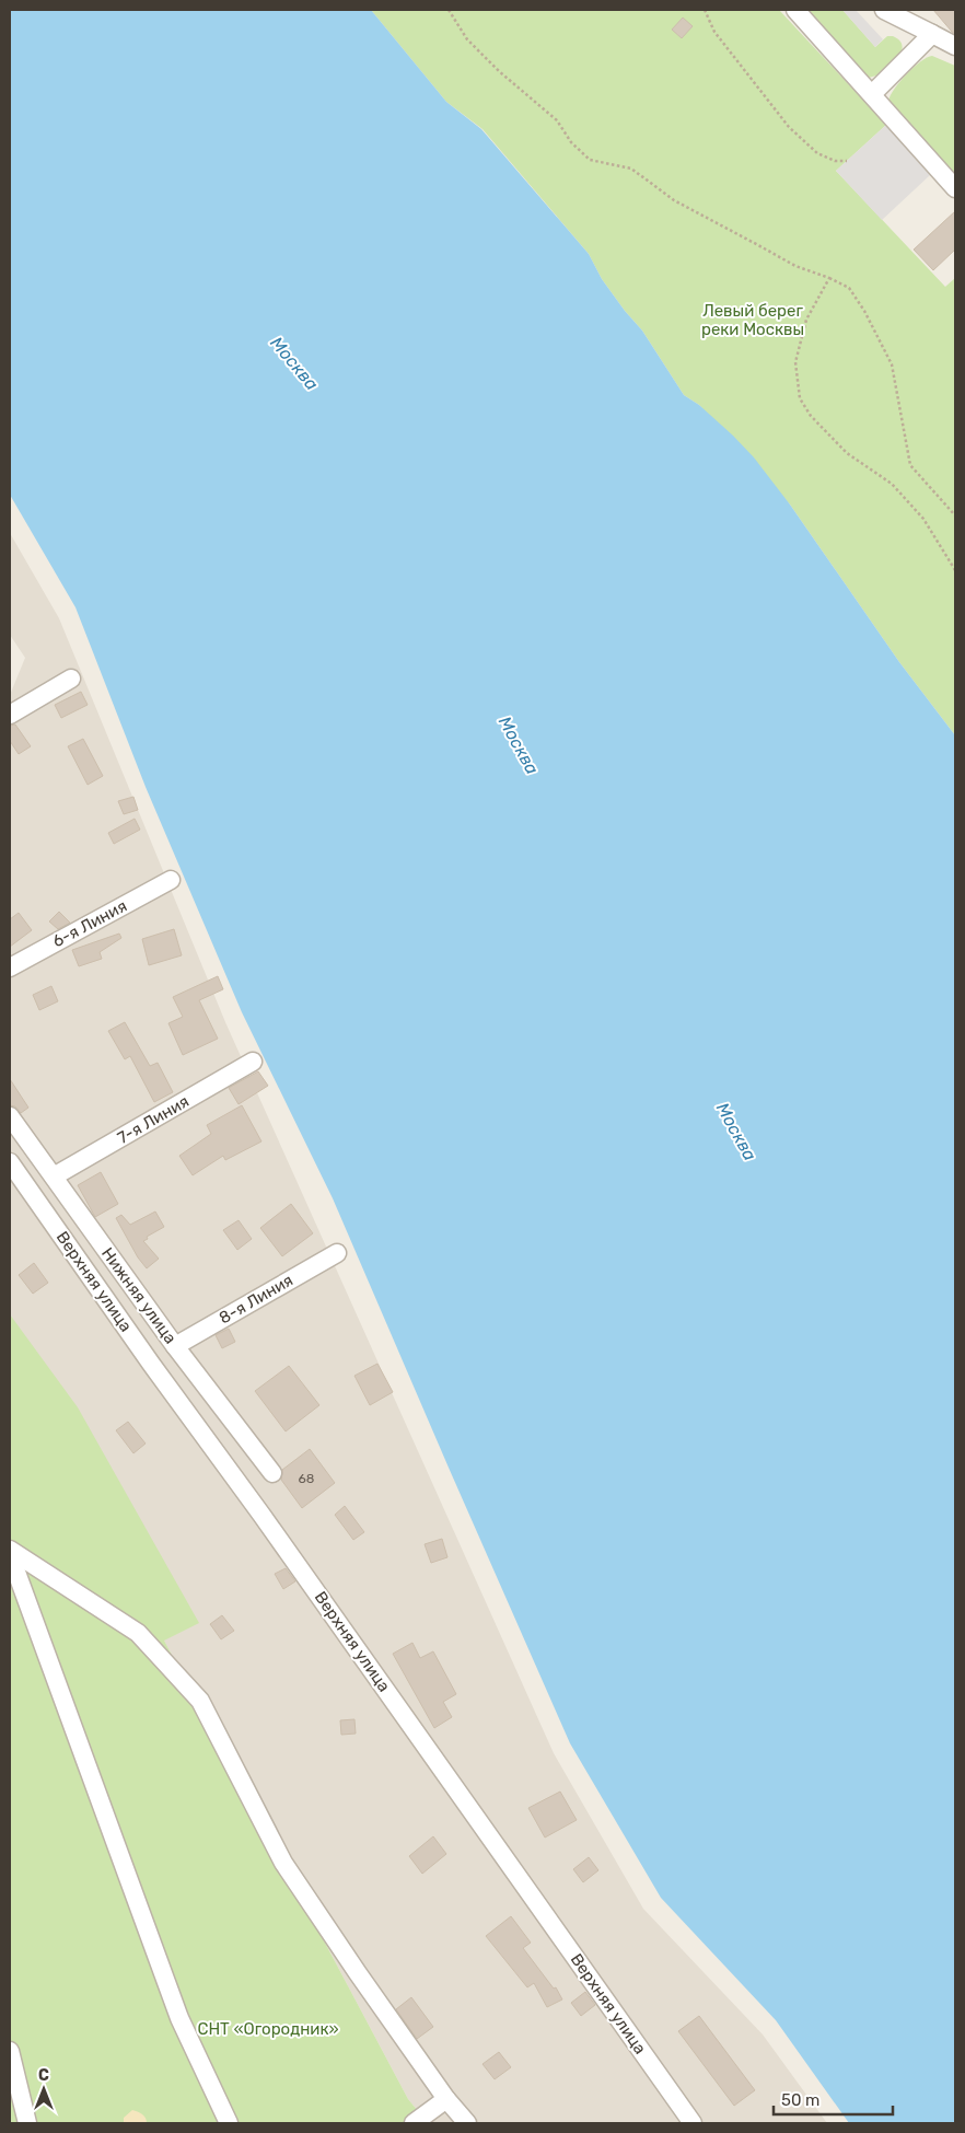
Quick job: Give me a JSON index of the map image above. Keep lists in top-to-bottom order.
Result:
{
  "streets": {
    "street": [
      "6-я Линия",
      "7-я Линия",
      "Верхняя улица",
      "Нижняя улица",
      "8-я Линия"
    ]
  },
  "crossings": [
    ["7-я Линия", "Нижняя улица"],
    ["Нижняя улица", "8-я Линия"]
  ],
  "water": ["Москва"],
  "parks": ["Левый берег реки Москвы", "СНТ «Огородник»"],
  "house_numbers": ["68"],
  "scale_bar": "50 m",
  "north": "top"
}
